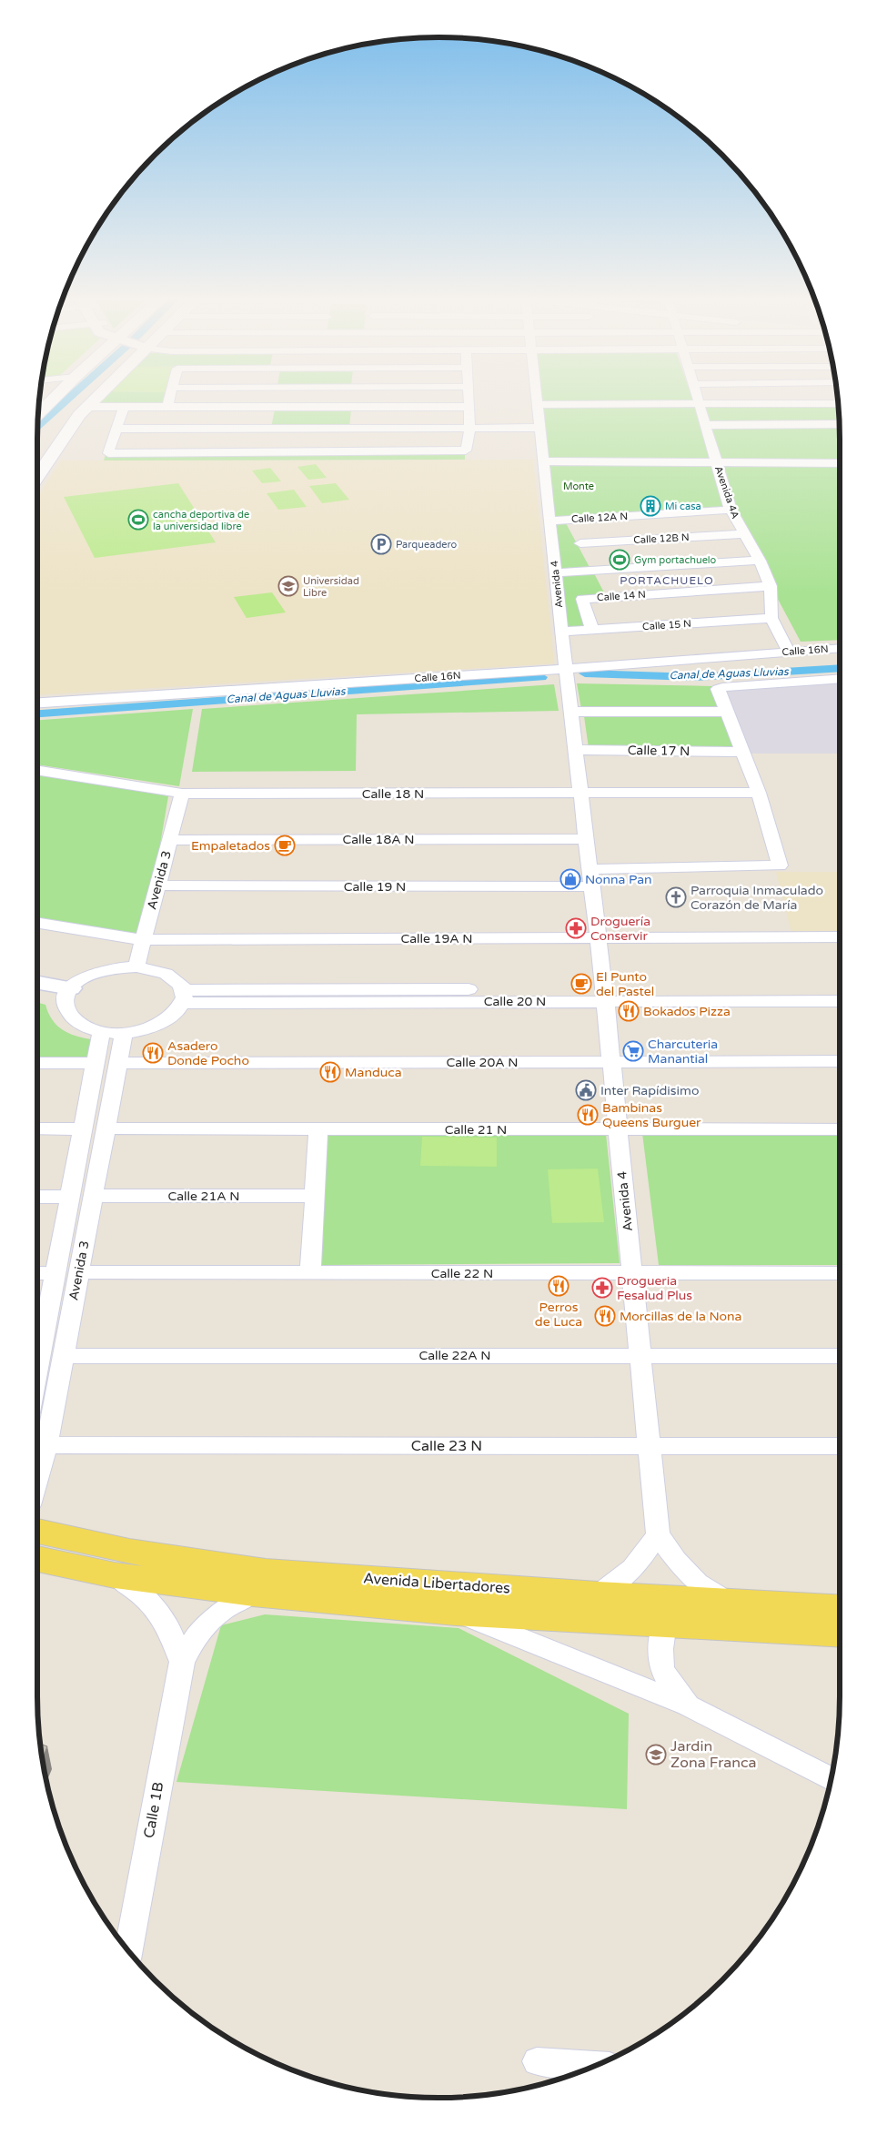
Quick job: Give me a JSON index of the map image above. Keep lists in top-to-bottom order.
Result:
{
  "streets": {
    "main road": ["Avenida Libertadores"],
    "street": [
      "Avenida 4A",
      "Calle 12A N",
      "Calle 12B N",
      "Avenida 4",
      "Calle 14 N",
      "Calle 15 N",
      "Calle 16N",
      "Calle 17 N",
      "Calle 18 N",
      "Calle 18A N",
      "Avenida 3",
      "Calle 19 N",
      "Calle 19A N",
      "Calle 20 N",
      "Calle 20A N",
      "Calle 21 N",
      "Calle 21A N",
      "Calle 22 N",
      "Calle 22A N",
      "Calle 23 N",
      "Calle 1B"
    ]
  },
  "crossings": [
    ["Avenida 4A", "Calle 12A N"],
    ["Avenida 4A", "Calle 12B N"],
    ["Avenida 4A", "Calle 14 N"],
    ["Avenida 4A", "Calle 15 N"],
    ["Avenida 4A", "Calle 16N"],
    ["Calle 12A N", "Avenida 4"],
    ["Avenida 4", "Calle 15 N"],
    ["Avenida 4", "Calle 16N"],
    ["Avenida 4", "Calle 17 N"],
    ["Avenida 4", "Calle 18 N"],
    ["Avenida 4", "Calle 18A N"],
    ["Avenida 4", "Calle 19 N"],
    ["Avenida 4", "Calle 19A N"],
    ["Avenida 4", "Calle 20 N"],
    ["Avenida 4", "Calle 20A N"],
    ["Avenida 4", "Calle 21 N"],
    ["Avenida 4", "Calle 22 N"],
    ["Avenida 4", "Calle 22A N"],
    ["Avenida 4", "Calle 23 N"],
    ["Calle 14 N", "Calle 15 N"],
    ["Calle 18 N", "Avenida 3"],
    ["Calle 18A N", "Avenida 3"],
    ["Avenida 3", "Calle 19 N"],
    ["Avenida 3", "Calle 19A N"],
    ["Avenida 3", "Calle 20 N"],
    ["Avenida 3", "Calle 20A N"],
    ["Avenida 3", "Calle 21 N"],
    ["Avenida 3", "Calle 21A N"],
    ["Avenida 3", "Calle 22 N"],
    ["Avenida 3", "Calle 22A N"],
    ["Avenida 3", "Calle 23 N"],
    ["Avenida Libertadores", "Calle 1B"]
  ],
  "districts": ["PORTACHUELO"],
  "water": ["Canal de Aguas Lluvias"],
  "parks": ["Monte"],
  "places": {
    "building": ["Mi casa"],
    "sports": ["cancha deportiva de la universidad libre", "Gym portachuelo"],
    "parking": ["Parqueadero"],
    "school or university": ["Universidad Libre", "Jardin Zona Franca"],
    "cafe": ["Empaletados", "El Punto del Pastel"],
    "shop": ["Nonna Pan"],
    "church": ["Parroquia Inmaculado Corazón de María"],
    "pharmacy": ["Droguería Conservir", "Drogueria Fesalud Plus"],
    "restaurant": [
      "Bokados Pizza",
      "Asadero Donde Pocho",
      "Manduca",
      "Bambinas Queens Burguer",
      "Perros de Luca",
      "Morcillas de la Nona"
    ],
    "supermarket": ["Charcuteria Manantial"],
    "public building": ["Inter Rapídisimo"]
  }
}
